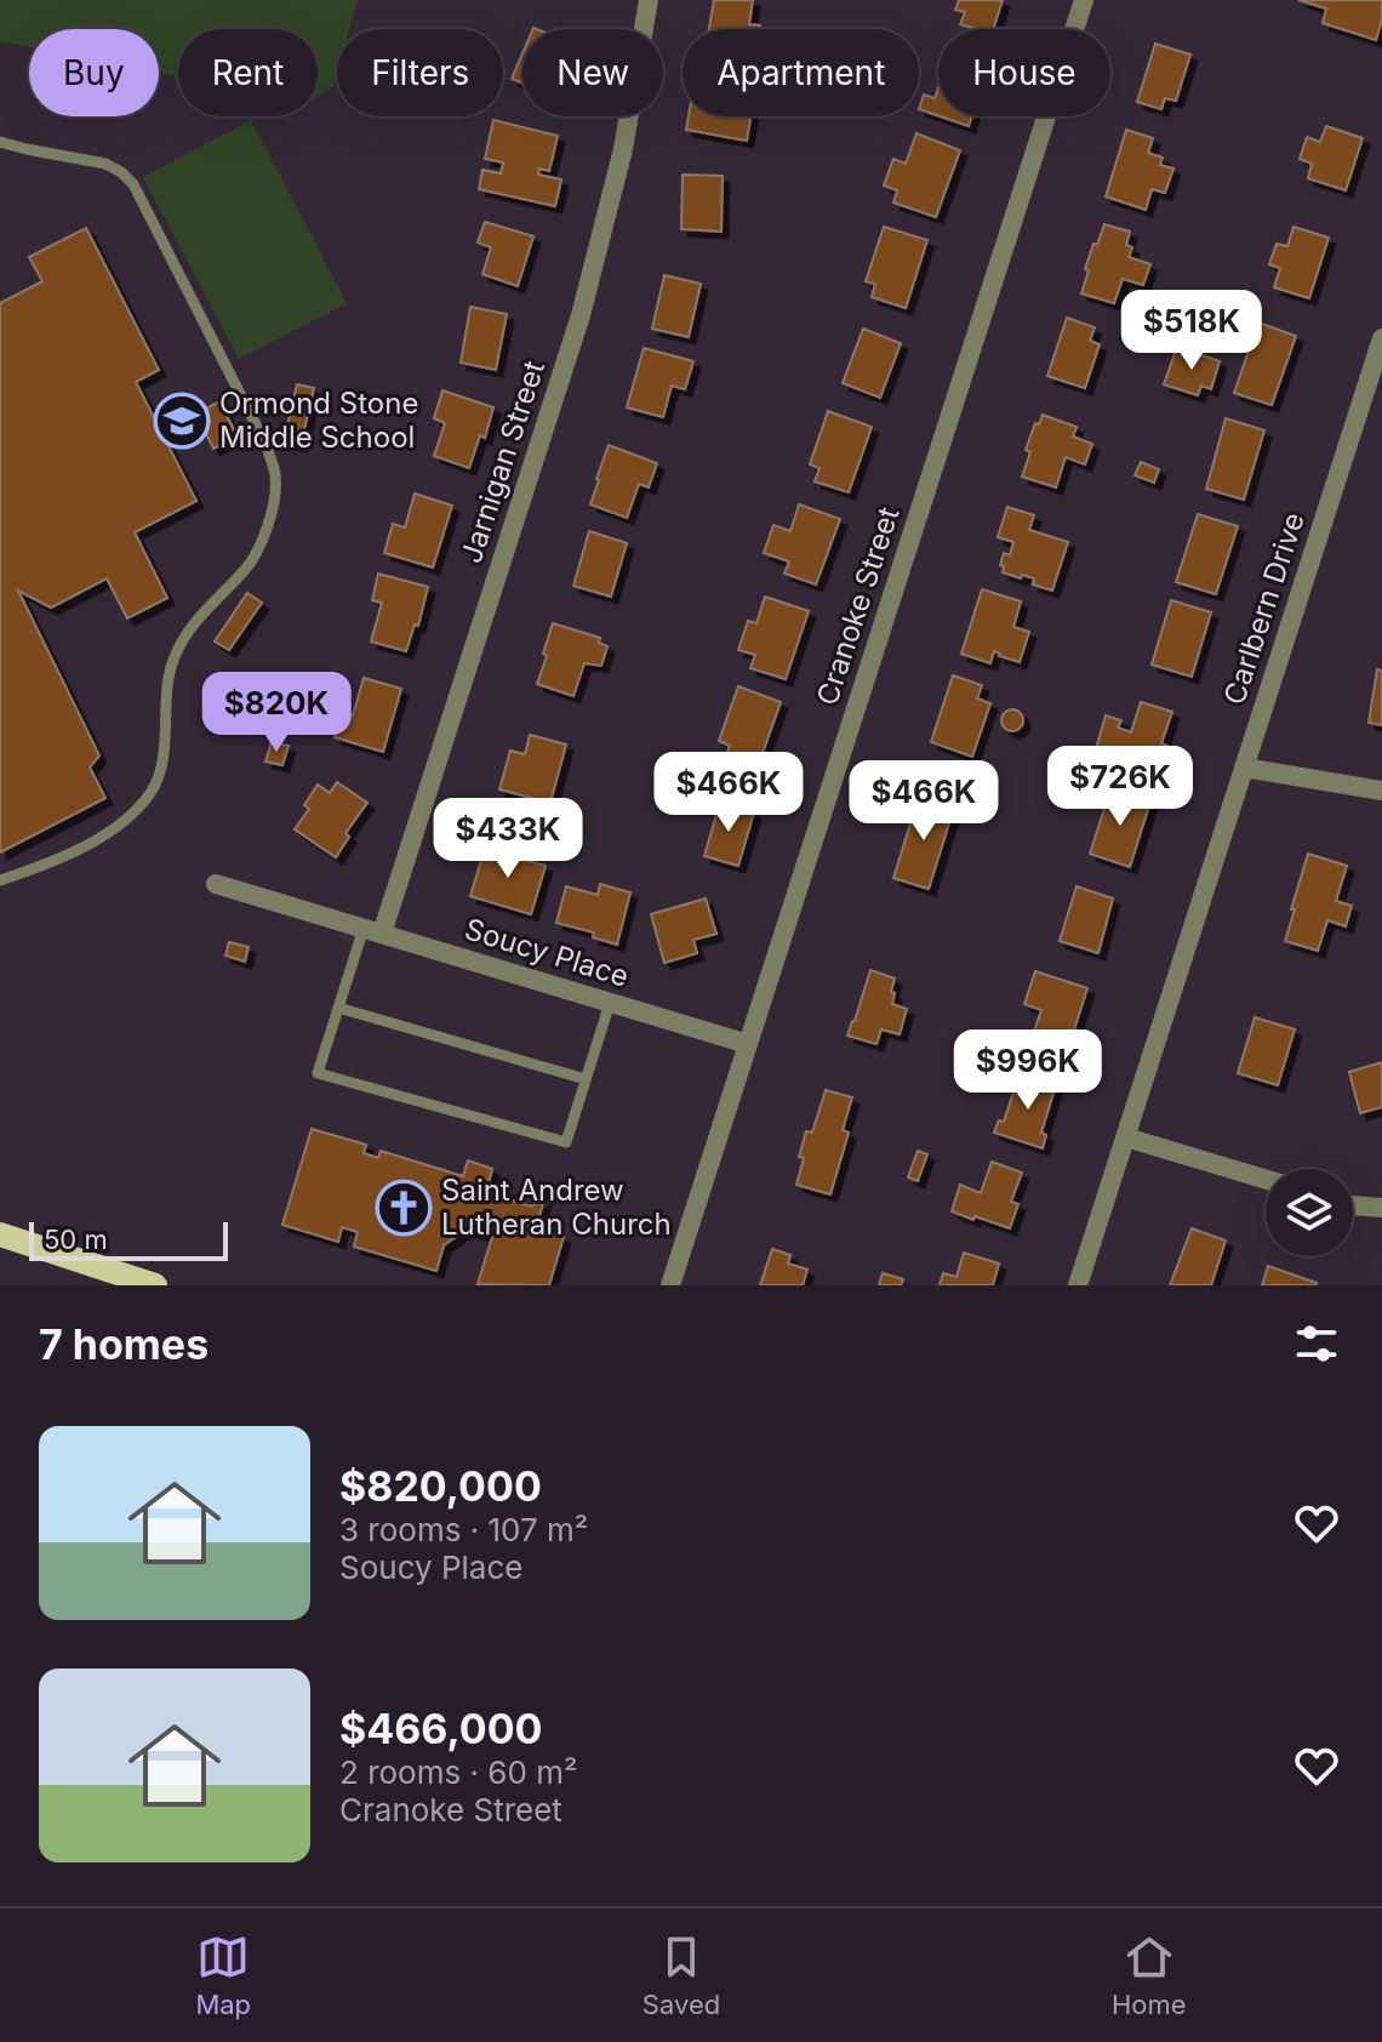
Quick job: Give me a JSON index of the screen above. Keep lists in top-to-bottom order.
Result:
{
  "streets": {
    "street": [
      "Jarnigan Street",
      "Cranoke Street",
      "Carlbern Drive",
      "Soucy Place"
    ]
  },
  "crossings": [
    ["Jarnigan Street", "Soucy Place"],
    ["Cranoke Street", "Soucy Place"]
  ],
  "places": {
    "school or university": ["Ormond Stone Middle School"],
    "church": ["Saint Andrew Lutheran Church"]
  },
  "scale_bar": "50 m",
  "page": {
    "chip": [
      "Buy",
      "Rent",
      "Filters",
      "New",
      "Apartment",
      "House"
    ],
    "price": [
      "$518K",
      "$820K",
      "$726K",
      "$466K",
      "$466K",
      "$433K",
      "$996K"
    ],
    "scale": "50 m",
    "heading": "7 homes",
    "list": [
      {
        "name": "$820,000",
        "note": "3 rooms · 107 m² · Soucy Place"
      },
      {
        "name": "$466,000",
        "note": "2 rooms · 60 m² · Cranoke Street"
      }
    ],
    "tabs": ["Map", "Saved", "Home"]
  }
}
